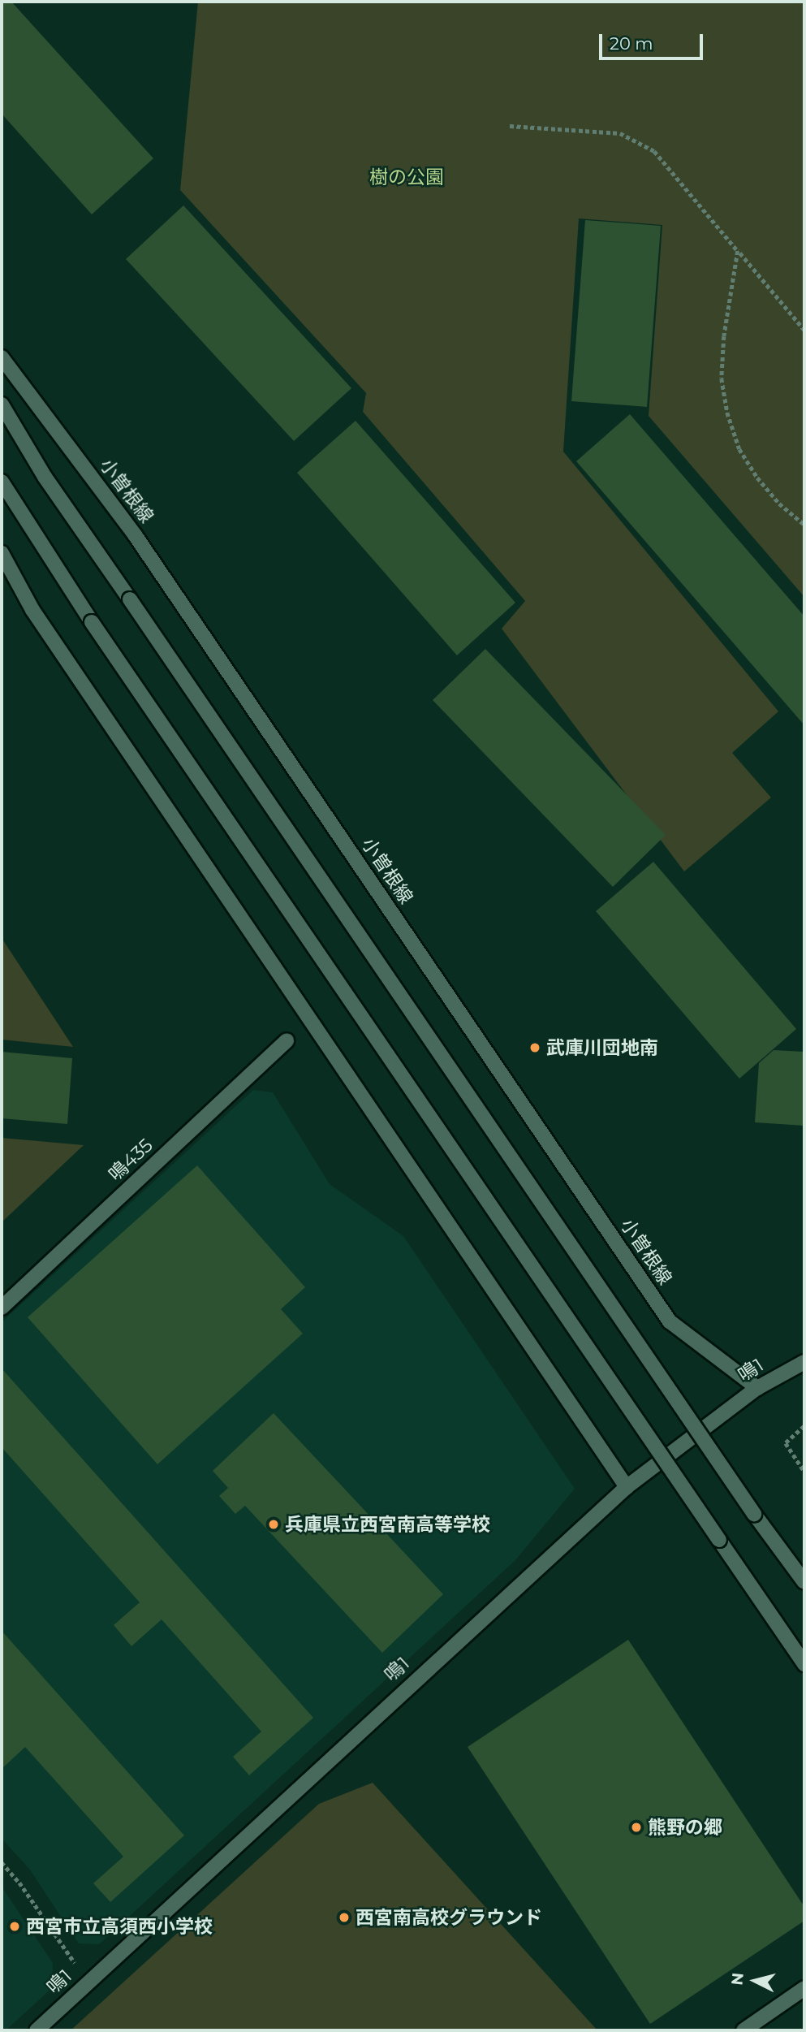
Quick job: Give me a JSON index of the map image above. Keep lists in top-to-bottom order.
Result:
{
  "streets": {
    "street": ["小曽根線", "鳴435", "鳴1"]
  },
  "crossings": [
    ["小曽根線", "鳴1"]
  ],
  "parks": ["樹の公園"],
  "places": [
    "武庫川団地南",
    "兵庫県立西宮南高等学校",
    "熊野の郷",
    "西宮南高校グラウンド",
    "西宮市立高須西小学校"
  ],
  "scale_bar": "20 m",
  "north": "left"
}
